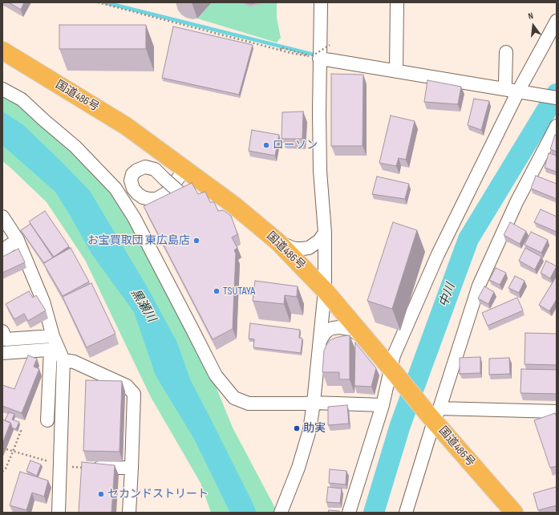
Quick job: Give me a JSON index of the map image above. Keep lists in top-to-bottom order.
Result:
{
  "streets": {
    "highway": ["国道486号"]
  },
  "water": ["中川", "黒瀬川"],
  "places": [
    "ローソン",
    "お宝買取団 東広島店",
    "TSUTAYA",
    "助実",
    "セカンドストリート"
  ],
  "north": "top"
}
